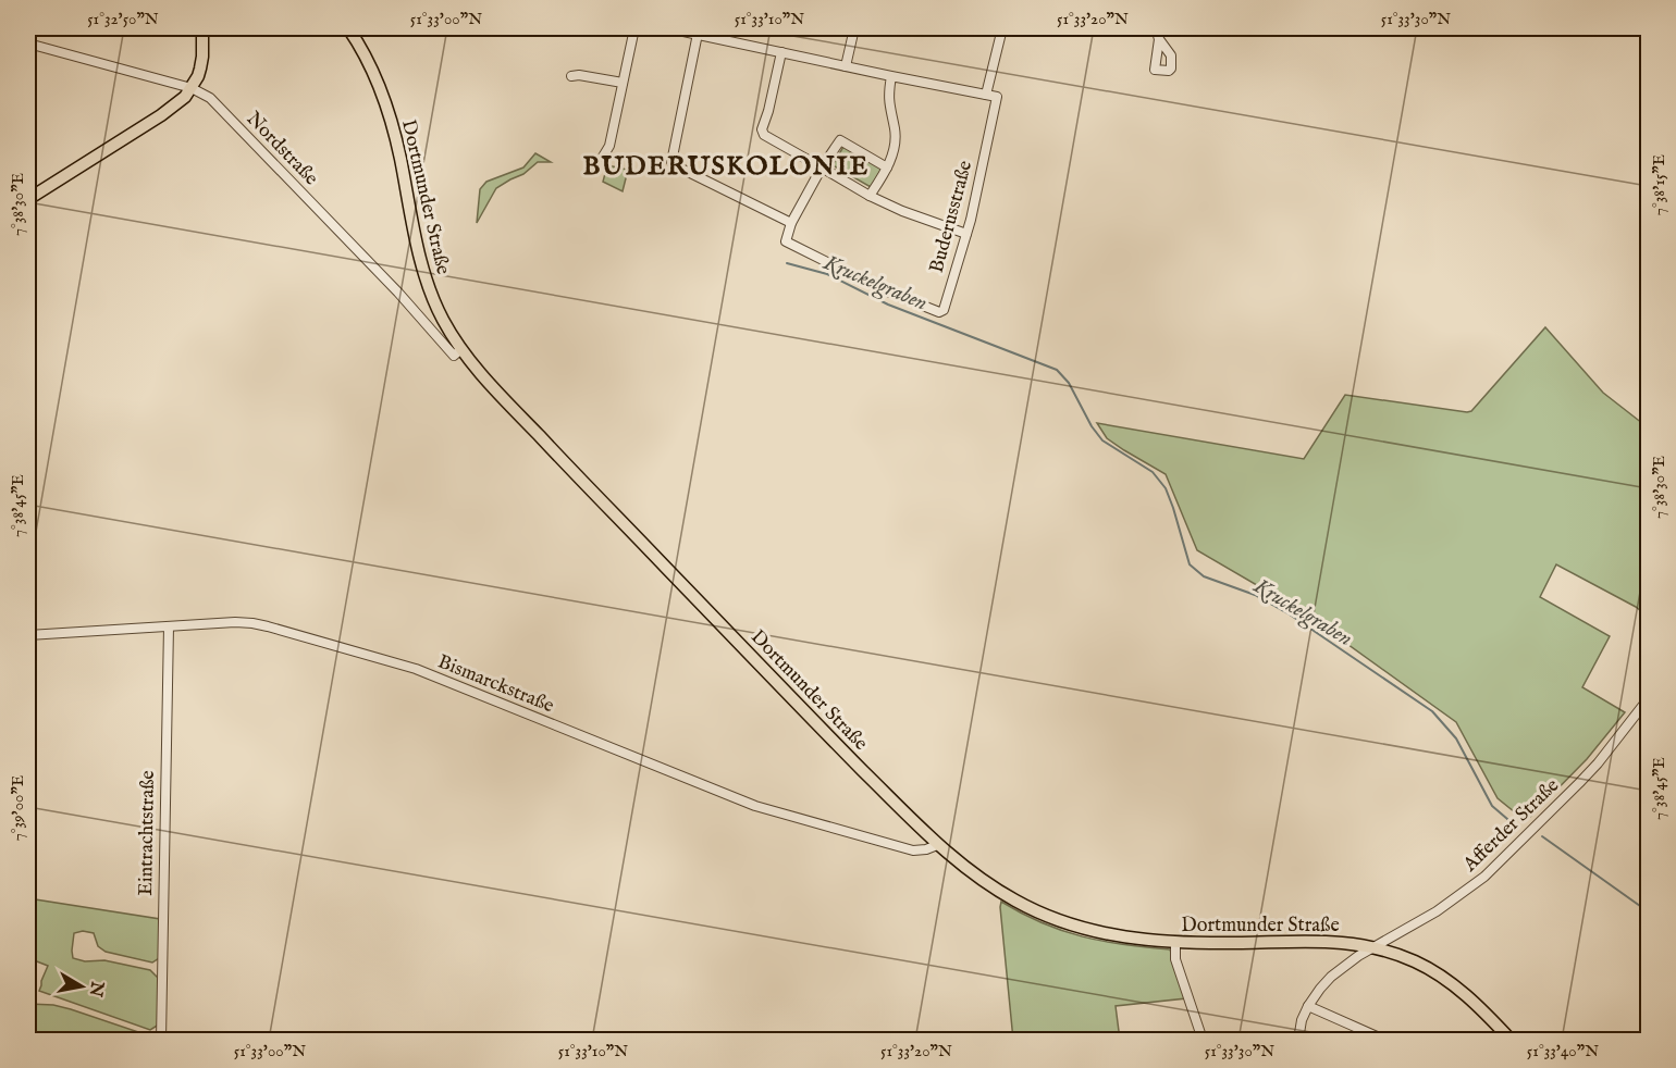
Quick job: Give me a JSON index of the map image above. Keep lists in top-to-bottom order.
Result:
{
  "streets": {
    "main road": ["Dortmunder Straße"],
    "street": [
      "Nordstraße",
      "Buderusstraße",
      "Bismarckstraße",
      "Afferder Straße",
      "Eintrachtstraße"
    ]
  },
  "crossings": [
    ["Nordstraße", "Dortmunder Straße"],
    ["Dortmunder Straße", "Bismarckstraße"],
    ["Dortmunder Straße", "Afferder Straße"],
    ["Bismarckstraße", "Eintrachtstraße"]
  ],
  "districts": ["BUDERUSKOLONIE"],
  "water": ["Kruckelgraben"],
  "north": "right",
  "coordinates": [
    "51°32'50\"N",
    "51°33'00\"N",
    "51°33'10\"N",
    "51°33'20\"N",
    "51°33'30\"N",
    "7°38'15\"E",
    "7°38'30\"E",
    "7°38'45\"E",
    "7°39'00\"E",
    "51°33'40\"N"
  ]
}
